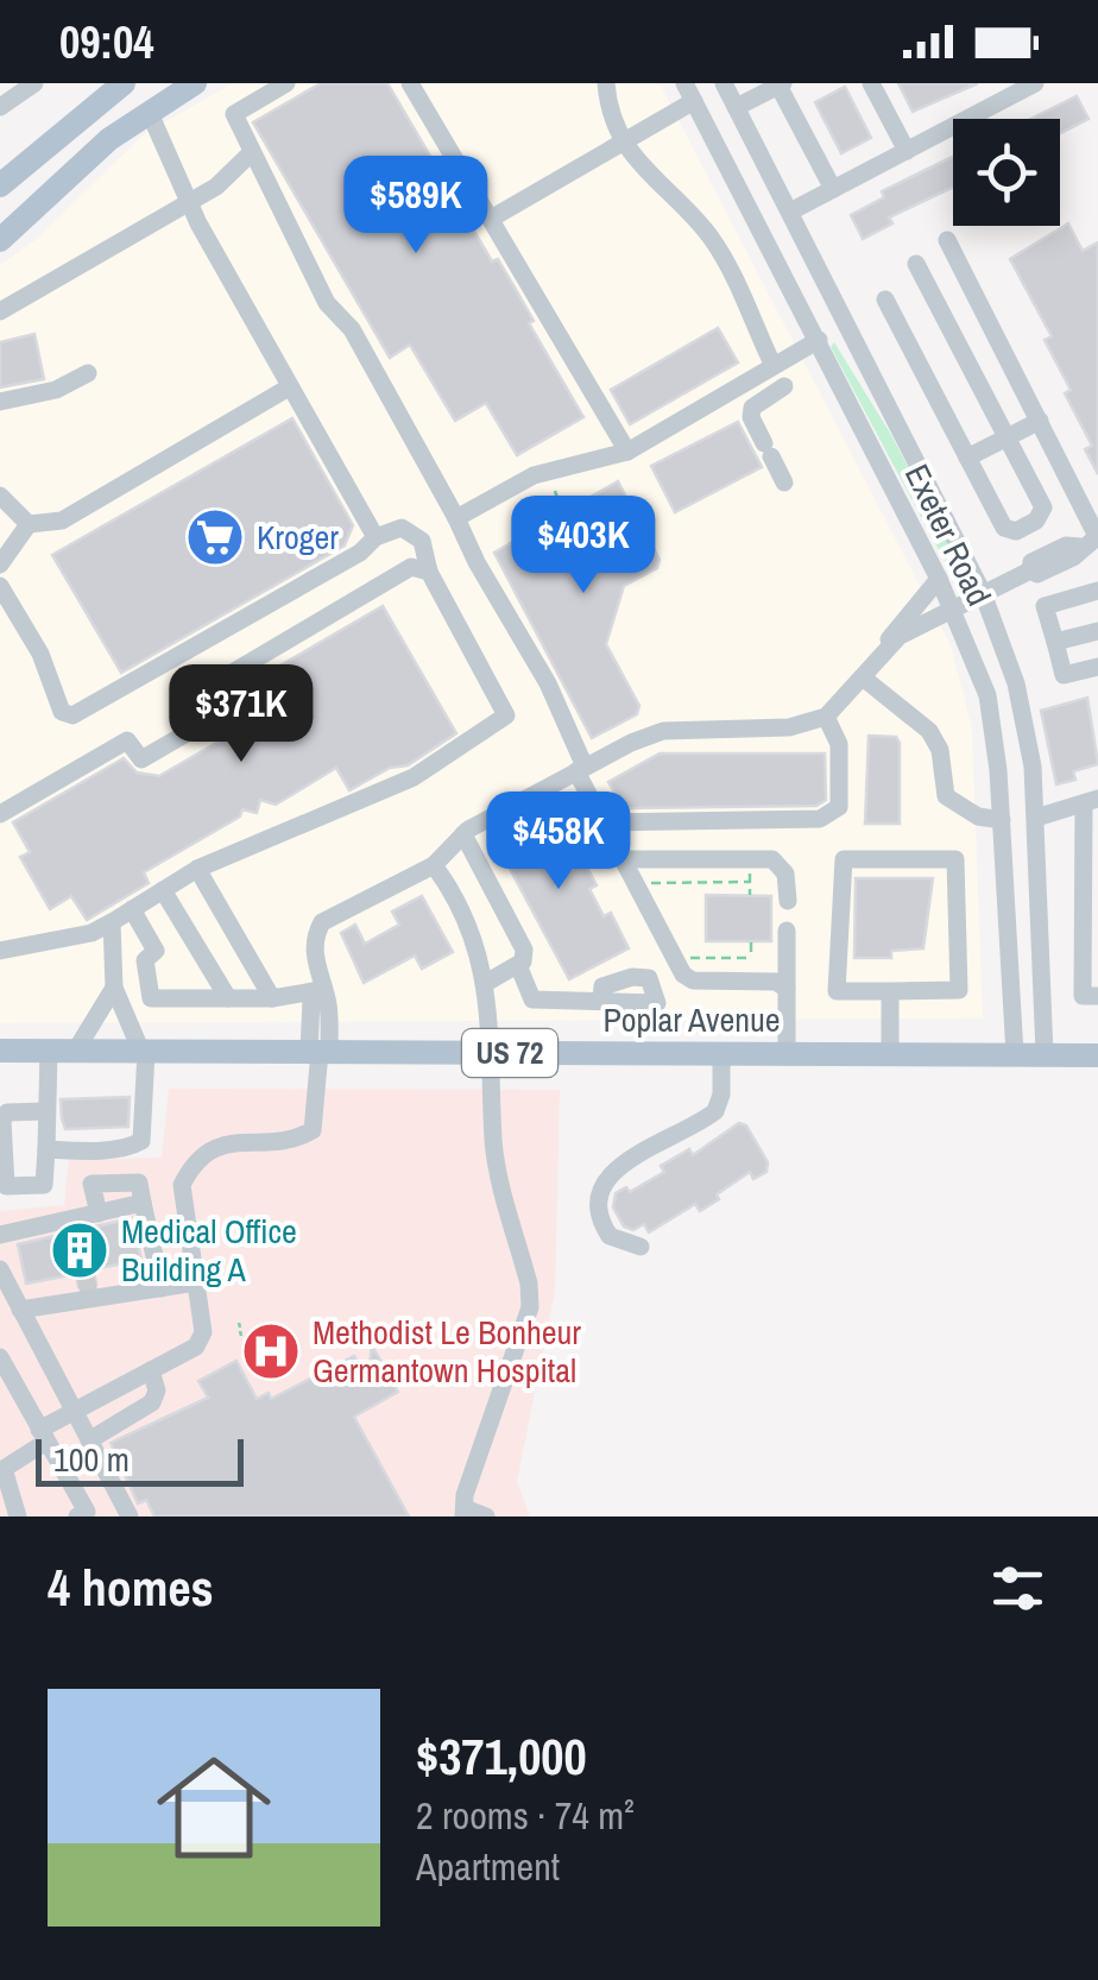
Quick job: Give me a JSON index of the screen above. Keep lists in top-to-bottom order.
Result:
{
  "streets": {
    "main road": ["Poplar Avenue", "US 72"],
    "street": ["Exeter Road"]
  },
  "crossings": [
    ["Exeter Road", "Poplar Avenue"]
  ],
  "places": {
    "supermarket": ["Kroger"],
    "building": ["Medical Office Building A"],
    "hospital": ["Methodist Le Bonheur Germantown Hospital"]
  },
  "scale_bar": "100 m",
  "page": {
    "status": "09:04",
    "price": [
      "$589K",
      "$403K",
      "$371K",
      "$458K"
    ],
    "scale": "100 m",
    "heading": "4 homes",
    "list": [
      {
        "name": "$371,000",
        "note": "2 rooms · 74 m² · Apartment"
      }
    ]
  }
}
